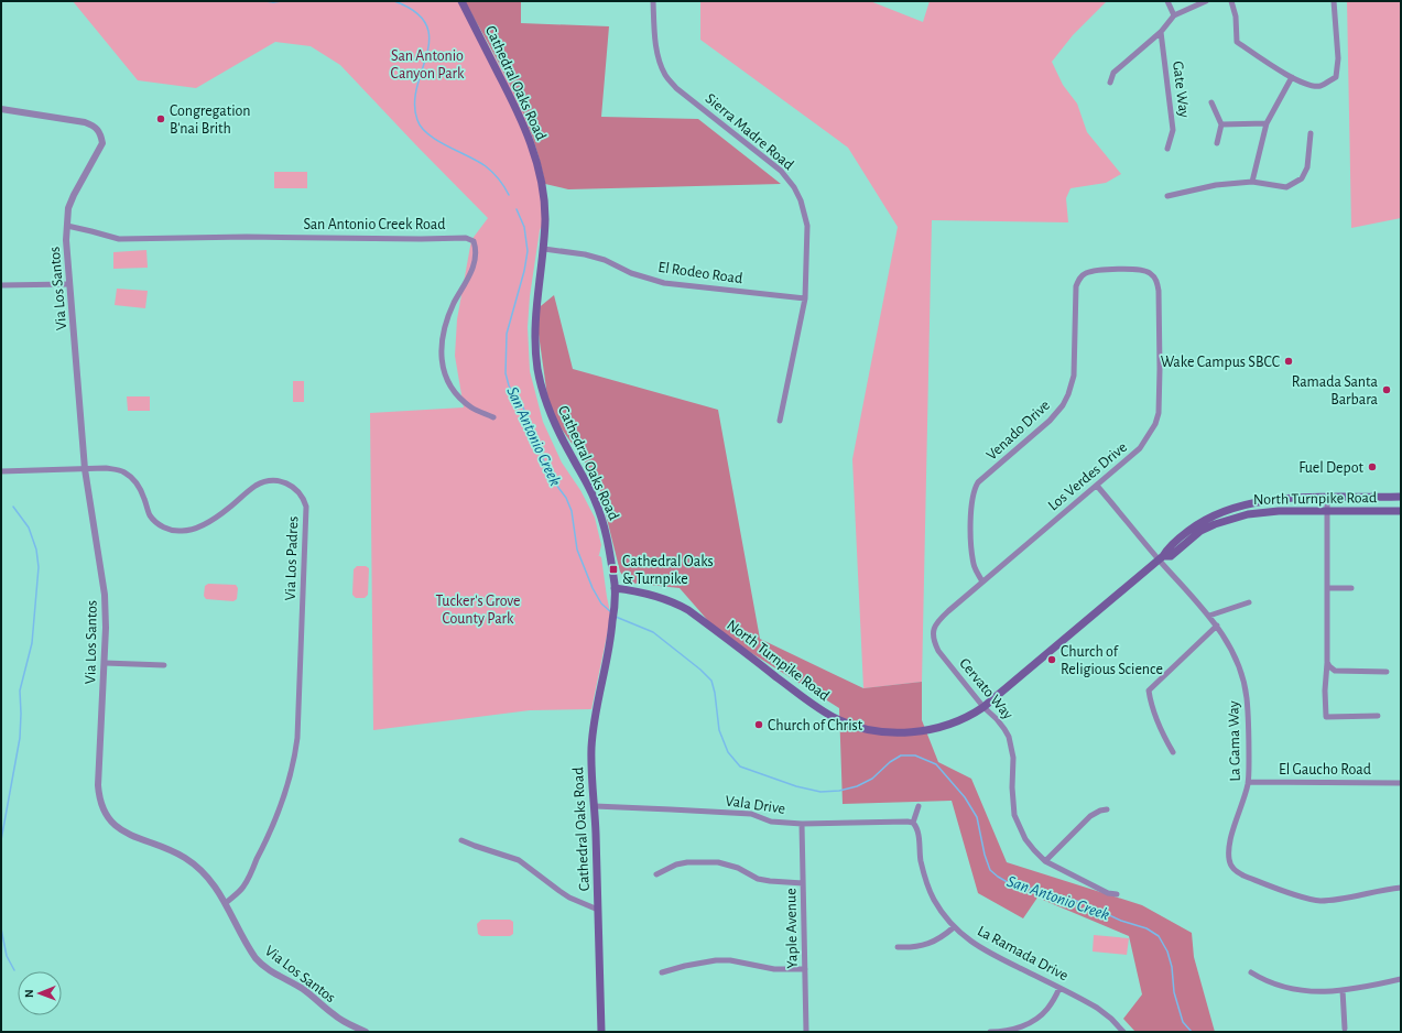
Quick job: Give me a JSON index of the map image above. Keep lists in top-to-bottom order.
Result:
{
  "streets": {
    "main road": ["Cathedral Oaks Road", "North Turnpike Road"],
    "street": [
      "Gate Way",
      "Sierra Madre Road",
      "San Antonio Creek Road",
      "El Rodeo Road",
      "Via Los Santos",
      "Venado Drive",
      "Los Verdes Drive",
      "Via Los Padres",
      "Cervato Way",
      "La Gama Way",
      "El Gaucho Road",
      "Vala Drive",
      "Yaple Avenue",
      "La Ramada Drive"
    ]
  },
  "crossings": [
    ["Cathedral Oaks Road", "El Rodeo Road"],
    ["Cathedral Oaks Road", "North Turnpike Road"],
    ["Cathedral Oaks Road", "Vala Drive"],
    ["Sierra Madre Road", "El Rodeo Road"],
    ["San Antonio Creek Road", "Via Los Santos"],
    ["Via Los Santos", "Via Los Padres"],
    ["Venado Drive", "Los Verdes Drive"],
    ["Los Verdes Drive", "Cervato Way"],
    ["Los Verdes Drive", "La Gama Way"],
    ["North Turnpike Road", "Cervato Way"],
    ["North Turnpike Road", "La Gama Way"],
    ["La Gama Way", "El Gaucho Road"],
    ["Vala Drive", "Yaple Avenue"],
    ["Vala Drive", "La Ramada Drive"]
  ],
  "water": ["San Antonio Creek"],
  "parks": ["San Antonio Canyon Park", "Tucker's Grove County Park"],
  "places": {
    "other": [
      "Congregation B'nai Brith",
      "Wake Campus SBCC",
      "Ramada Santa Barbara",
      "Fuel Depot",
      "Church of Religious Science",
      "Church of Christ"
    ],
    "transit": ["Cathedral Oaks & Turnpike"]
  },
  "north": "left"
}
